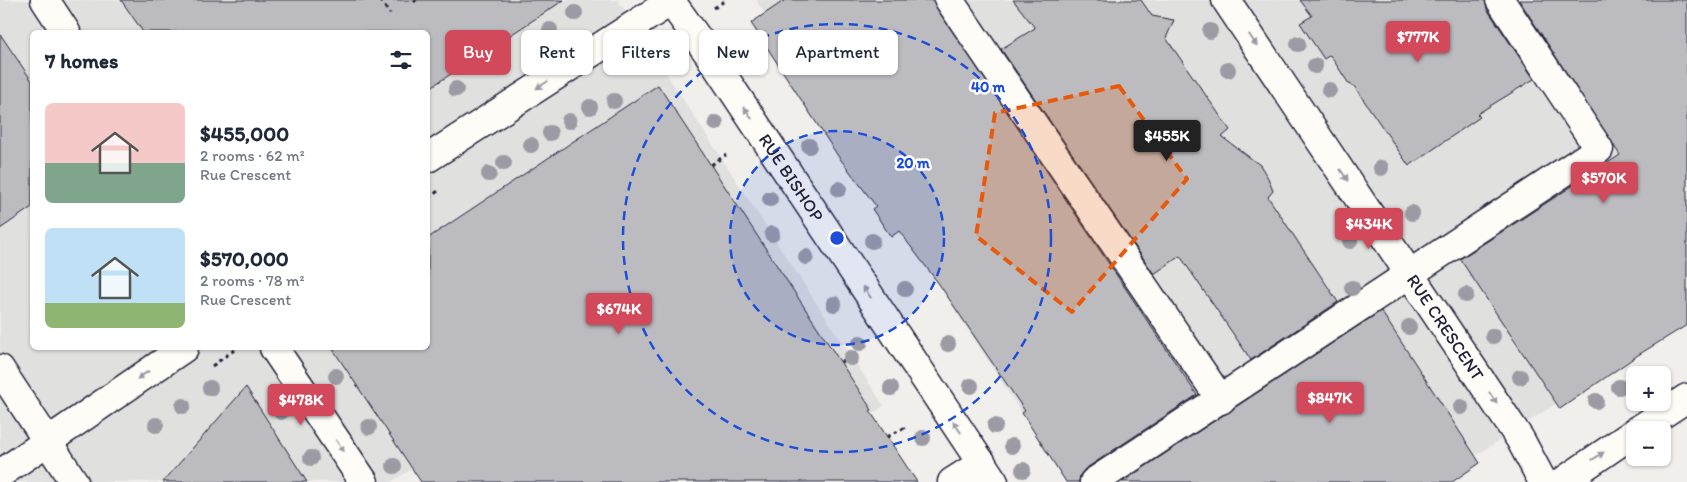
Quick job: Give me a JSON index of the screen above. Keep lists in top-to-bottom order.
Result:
{
  "streets": {
    "street": ["RUE BISHOP", "RUE CRESCENT"]
  },
  "page": {
    "price": [
      "$777K",
      "$455K",
      "$570K",
      "$434K",
      "$674K",
      "$847K",
      "$478K"
    ],
    "chip": [
      "Buy",
      "Rent",
      "Filters",
      "New",
      "Apartment"
    ],
    "heading": "7 homes",
    "list": [
      {
        "name": "$455,000",
        "note": "2 rooms · 62 m² · Rue Crescent"
      },
      {
        "name": "$570,000",
        "note": "2 rooms · 78 m² · Rue Crescent"
      }
    ],
    "map_buttons": ["+", "−"]
  },
  "rings": ["40 m", "20 m"]
}
